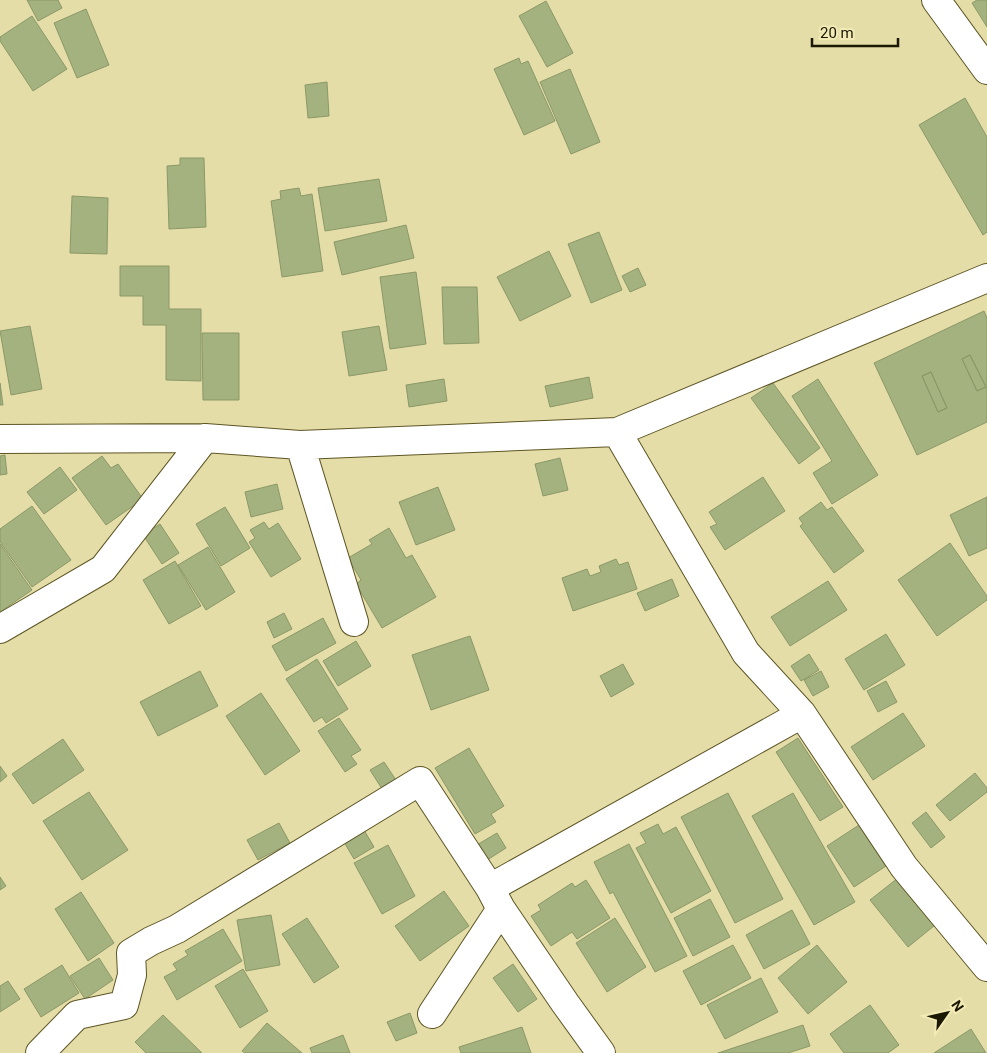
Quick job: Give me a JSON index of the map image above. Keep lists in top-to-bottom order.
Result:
{
  "scale_bar": "20 m",
  "north": "top right"
}
